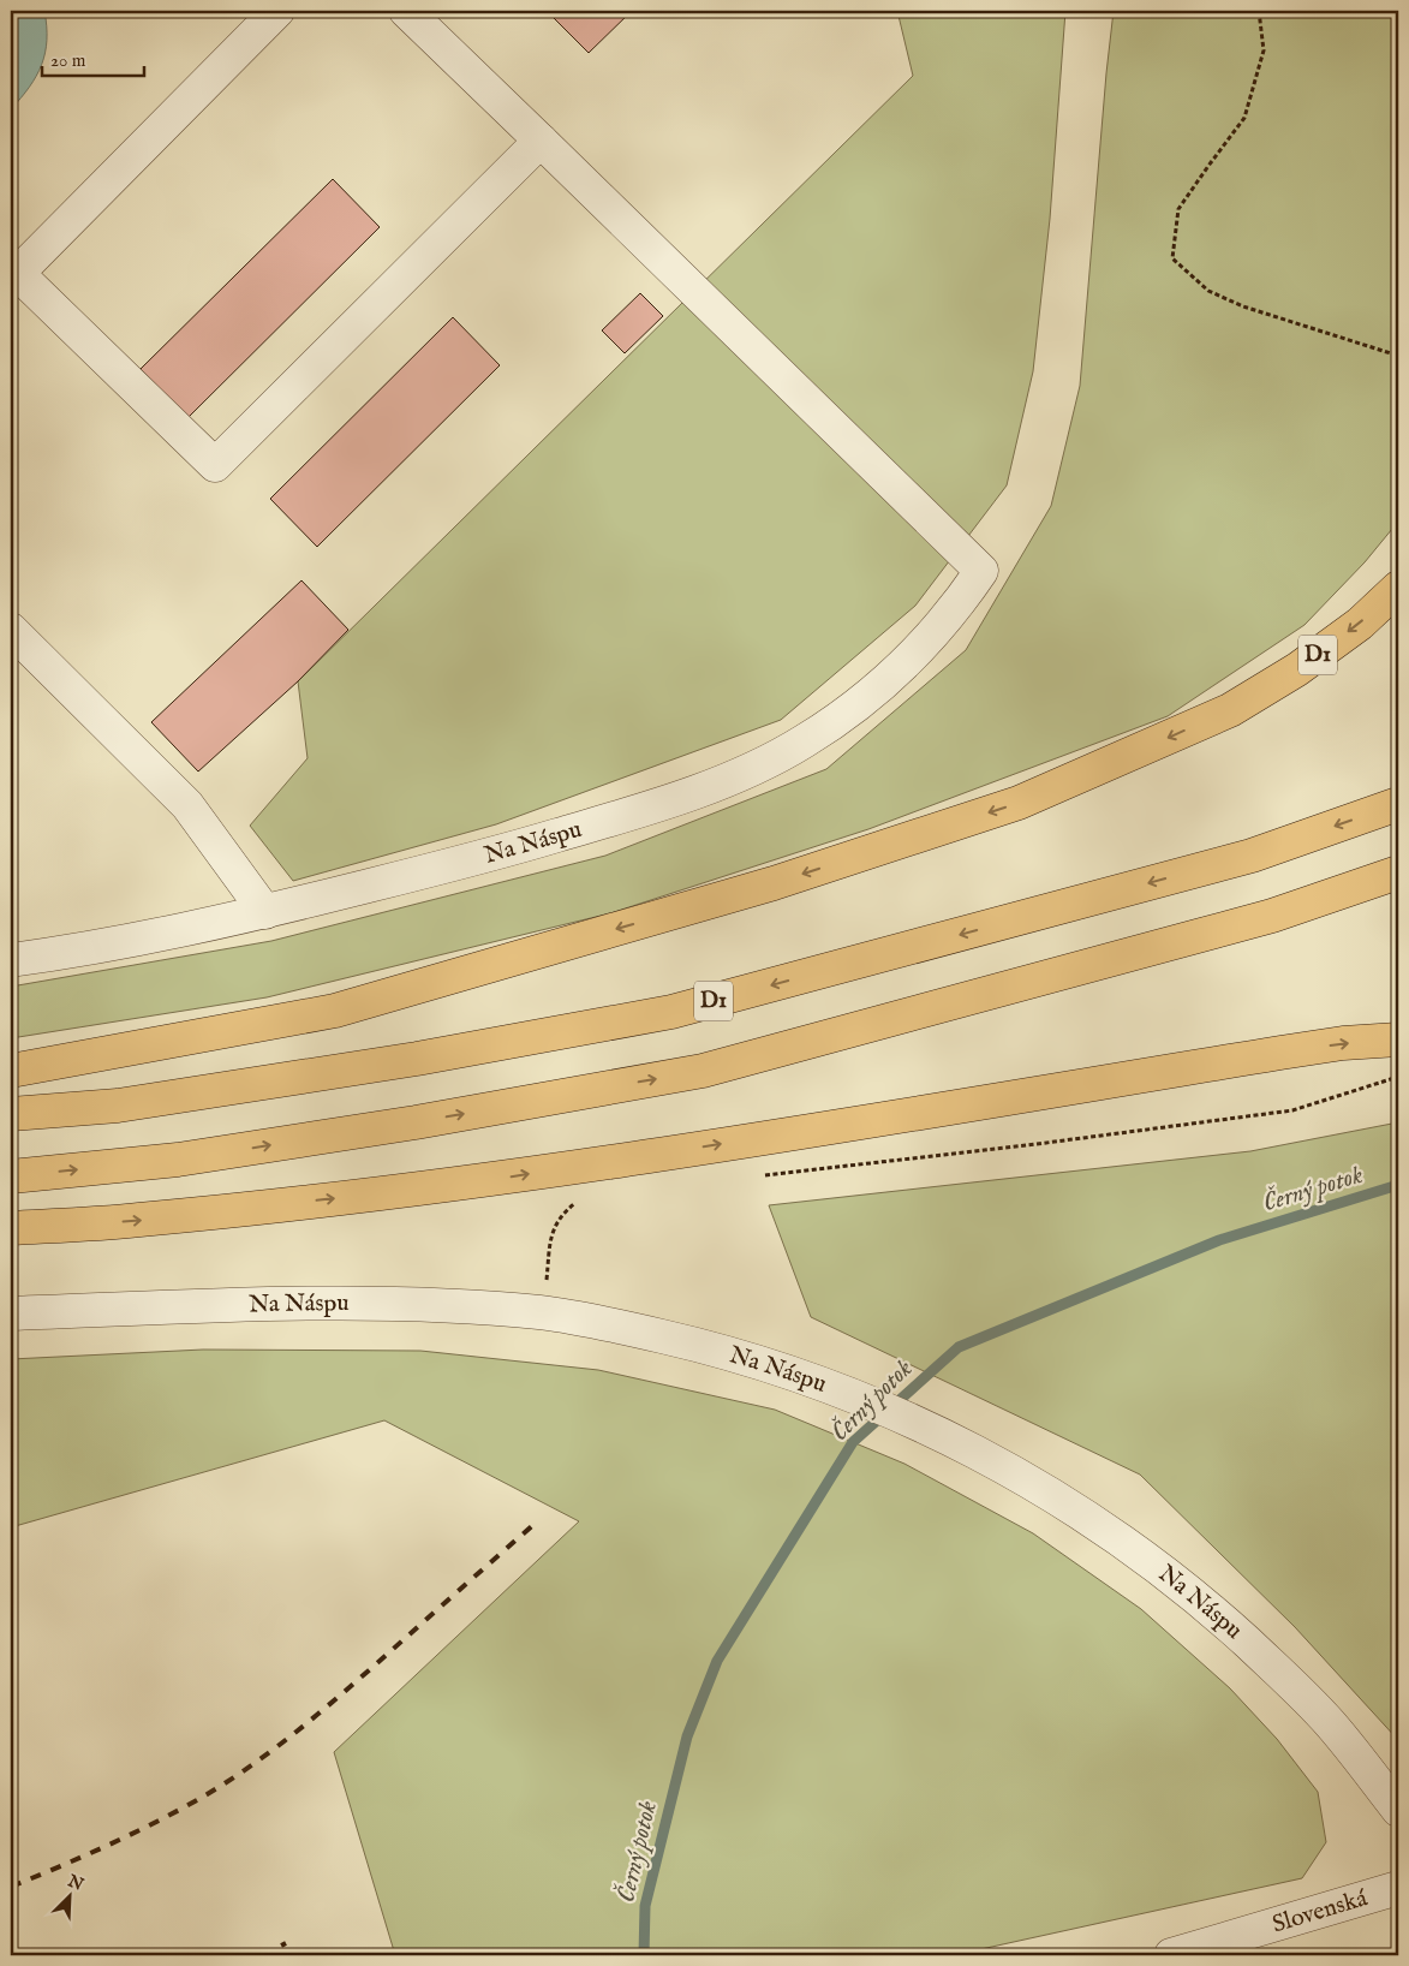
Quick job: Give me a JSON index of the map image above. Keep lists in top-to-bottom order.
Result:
{
  "streets": {
    "highway": ["D1"],
    "street": ["Na Náspu", "Slovenská"]
  },
  "water": ["Černý potok"],
  "scale_bar": "20 m",
  "north": "top right"
}
